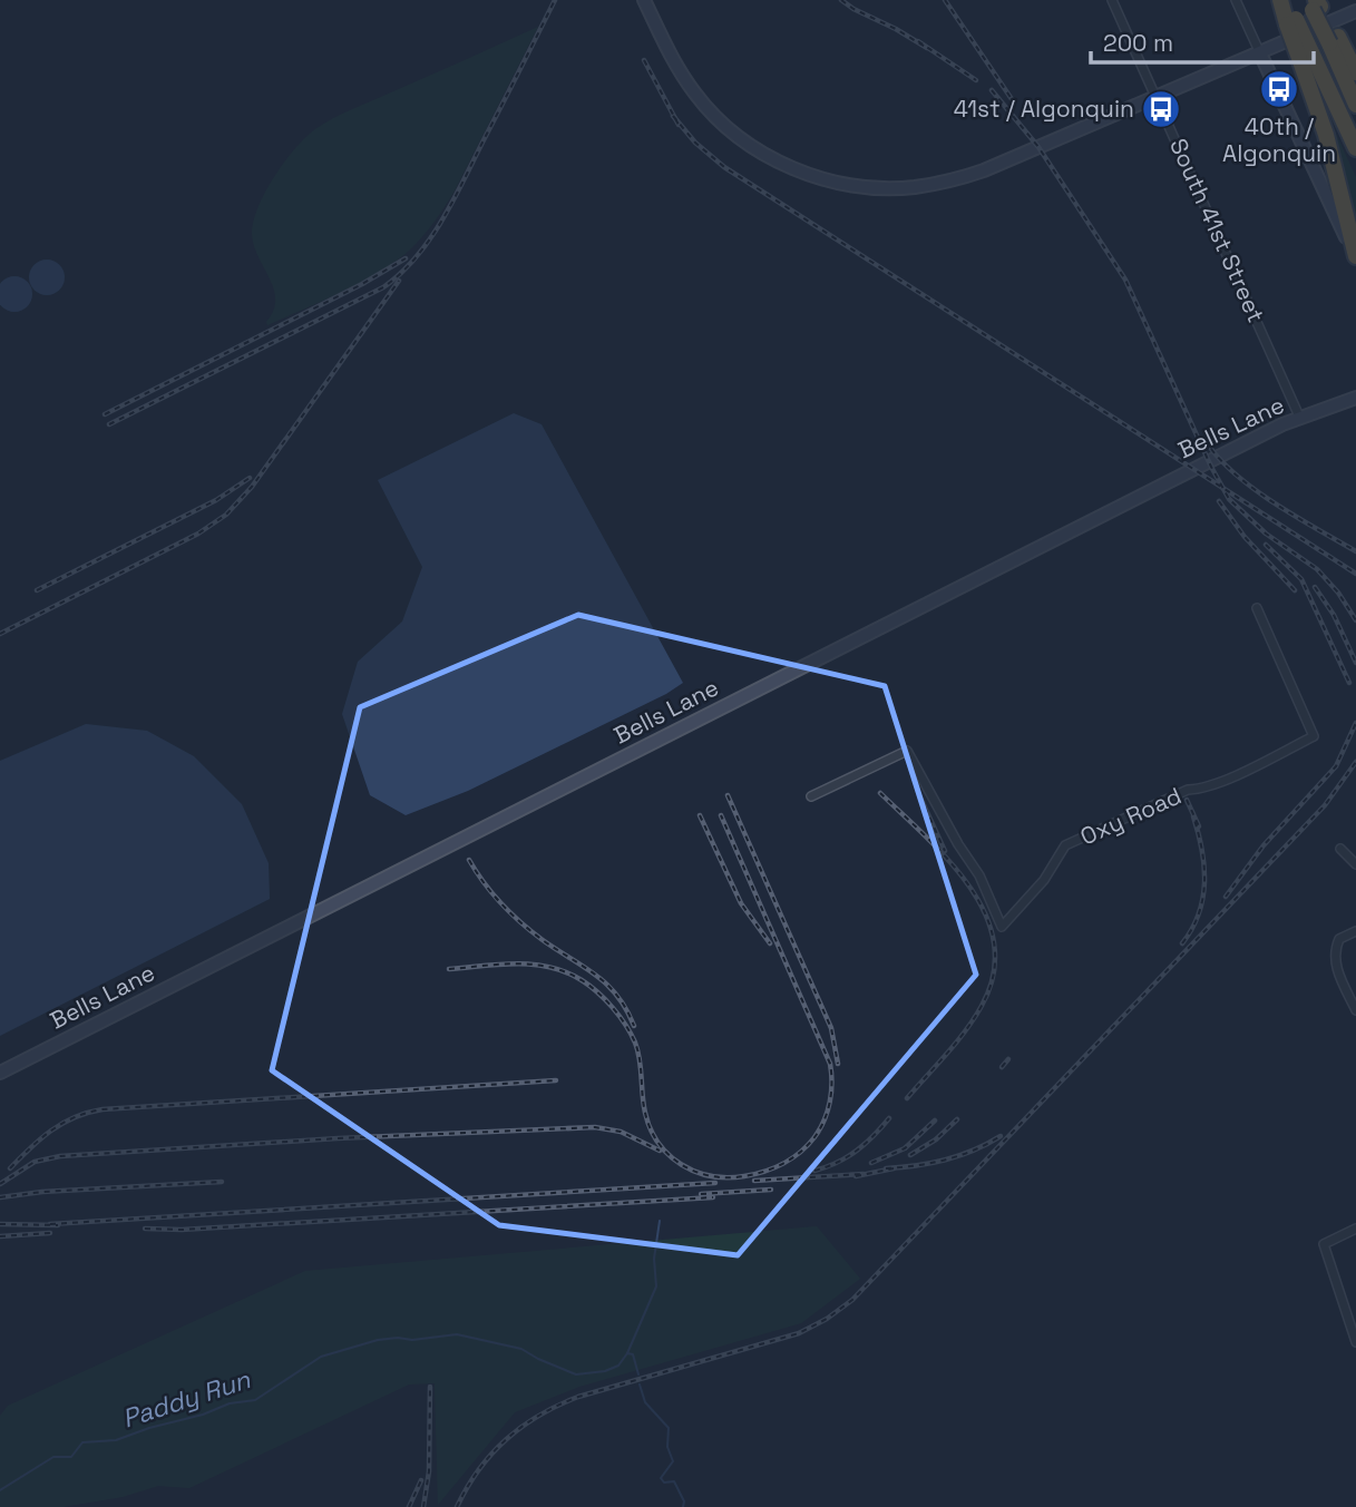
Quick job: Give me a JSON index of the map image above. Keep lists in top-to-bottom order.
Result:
{
  "streets": {
    "street": ["South 41st Street", "Bells Lane", "Oxy Road"]
  },
  "crossings": [
    ["South 41st Street", "Bells Lane"]
  ],
  "water": ["Paddy Run"],
  "places": {
    "bus stop": ["40th / Algonquin", "41st / Algonquin"]
  },
  "scale_bar": "200 m"
}
